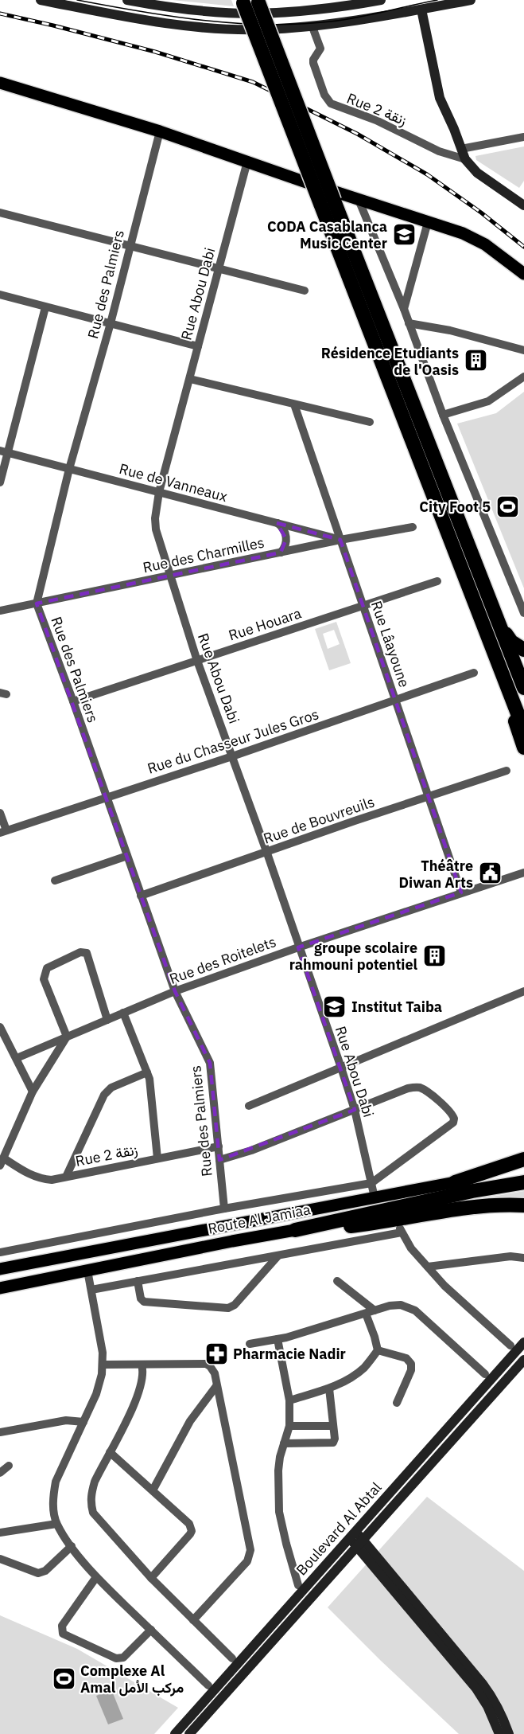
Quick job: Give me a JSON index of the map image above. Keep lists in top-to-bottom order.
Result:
{
  "streets": {
    "highway": ["Route Al Jamiaa"],
    "main road": ["Boulevard Al Abtal"],
    "street": [
      "Rue 2 زنقة",
      "Rue des Palmiers",
      "Rue Abou Dabi",
      "Rue de Vanneaux",
      "Rue des Charmilles",
      "Rue Houara",
      "Rue Lâayoune",
      "Rue du Chasseur Jules Gros",
      "Rue de Bouvreuils",
      "Rue des Roitelets"
    ]
  },
  "crossings": [
    ["Rue 2 زنقة", "Rue des Palmiers"],
    ["Rue des Palmiers", "Rue de Vanneaux"],
    ["Rue des Palmiers", "Rue des Charmilles"],
    ["Rue des Palmiers", "Rue Houara"],
    ["Rue des Palmiers", "Rue du Chasseur Jules Gros"],
    ["Rue des Palmiers", "Rue de Bouvreuils"],
    ["Rue des Palmiers", "Rue des Roitelets"],
    ["Rue Abou Dabi", "Rue de Vanneaux"],
    ["Rue Abou Dabi", "Rue des Charmilles"],
    ["Rue Abou Dabi", "Rue Houara"],
    ["Rue Abou Dabi", "Rue du Chasseur Jules Gros"],
    ["Rue Abou Dabi", "Rue de Bouvreuils"],
    ["Rue Abou Dabi", "Rue des Roitelets"],
    ["Rue Abou Dabi", "Route Al Jamiaa"],
    ["Rue de Vanneaux", "Rue des Charmilles"],
    ["Rue de Vanneaux", "Rue Lâayoune"],
    ["Rue des Charmilles", "Rue Lâayoune"],
    ["Rue Houara", "Rue Lâayoune"],
    ["Rue Lâayoune", "Rue du Chasseur Jules Gros"],
    ["Rue Lâayoune", "Rue de Bouvreuils"],
    ["Rue Lâayoune", "Rue des Roitelets"]
  ],
  "places": {
    "school or university": ["CODA Casablanca Music Center", "Institut Taiba"],
    "building": ["Résidence Etudiants de l'Oasis", "groupe scolaire rahmouni potentiel"],
    "sports": ["City Foot 5", "Complexe Al Amal مركب الأمل"],
    "public building": ["Théâtre Diwan Arts"],
    "pharmacy": ["Pharmacie Nadir"]
  }
}
